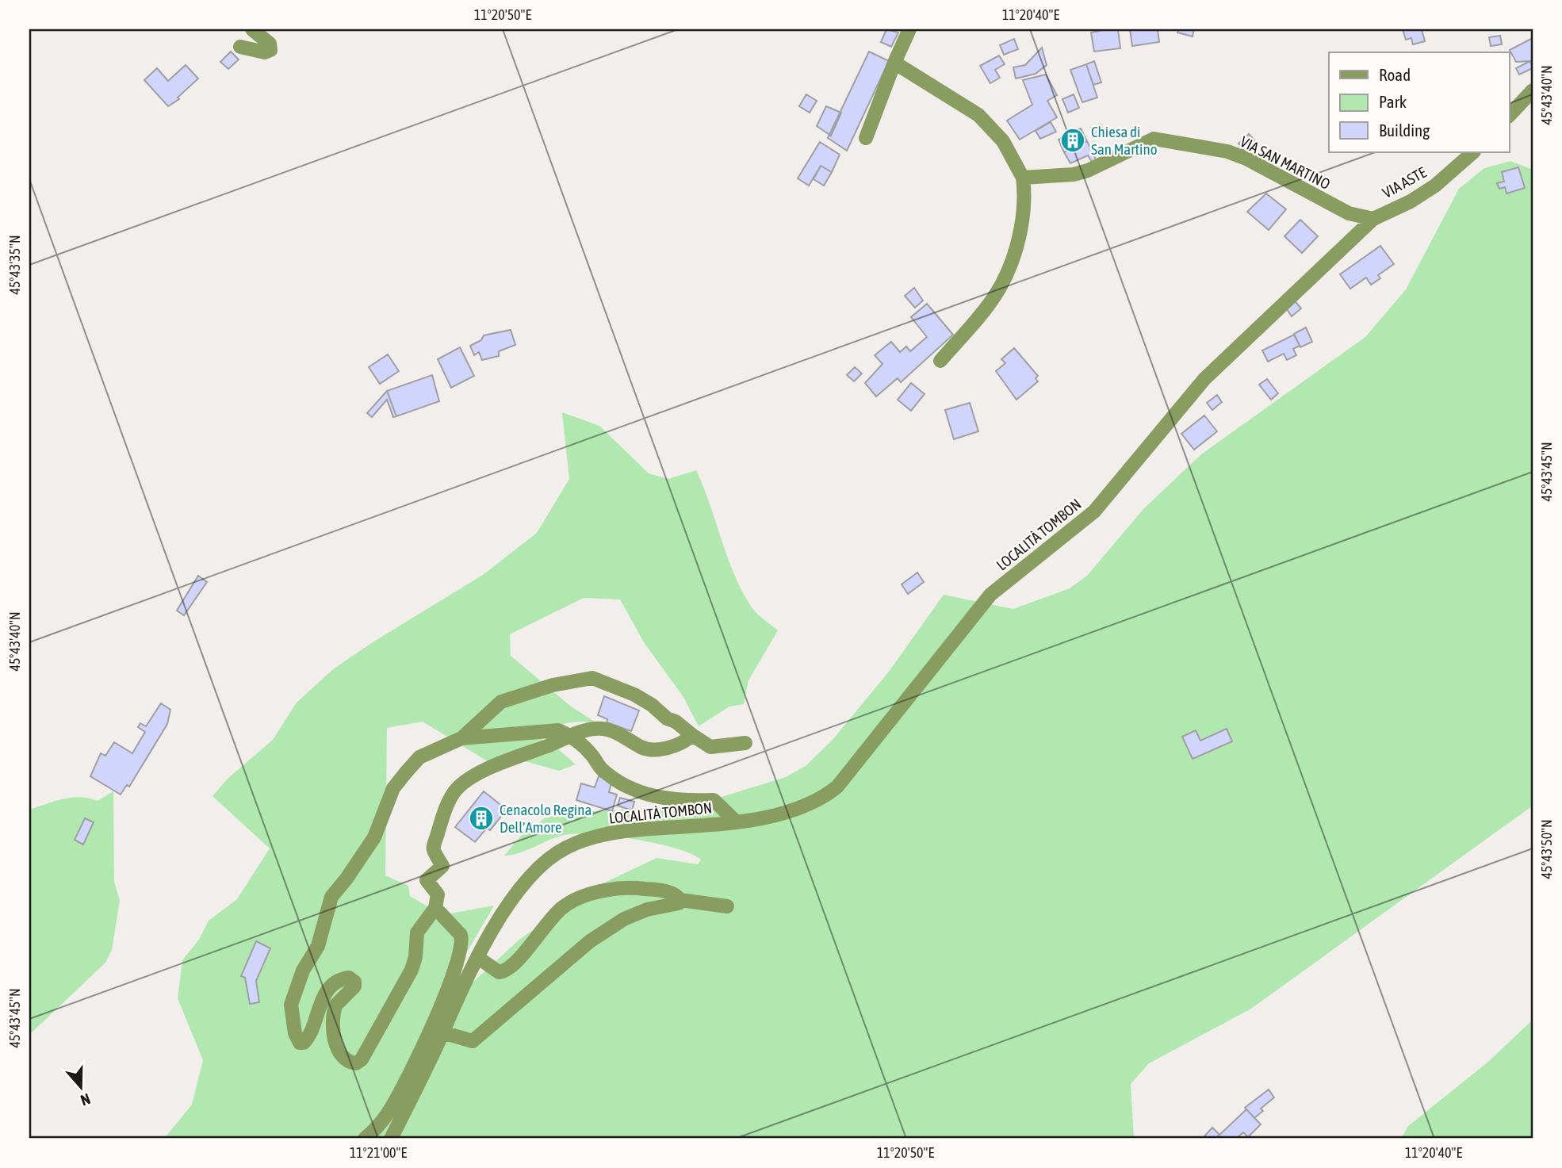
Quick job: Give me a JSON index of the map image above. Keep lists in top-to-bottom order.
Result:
{
  "streets": {
    "street": ["VIA SAN MARTINO", "VIA ASTE", "LOCALITÀ TOMBON"]
  },
  "crossings": [
    ["VIA SAN MARTINO", "VIA ASTE"],
    ["VIA SAN MARTINO", "LOCALITÀ TOMBON"],
    ["VIA ASTE", "LOCALITÀ TOMBON"]
  ],
  "places": {
    "building": ["Chiesa di San Martino", "Cenacolo Regina Dell'Amore"]
  },
  "legend": ["Road", "Park", "Building"],
  "north": "bottom",
  "coordinates": [
    "11°20'50\"E",
    "11°20'40\"E",
    "45°43'40\"N",
    "45°43'35\"N",
    "45°43'45\"N",
    "45°43'50\"N",
    "11°21'00\"E"
  ]
}
